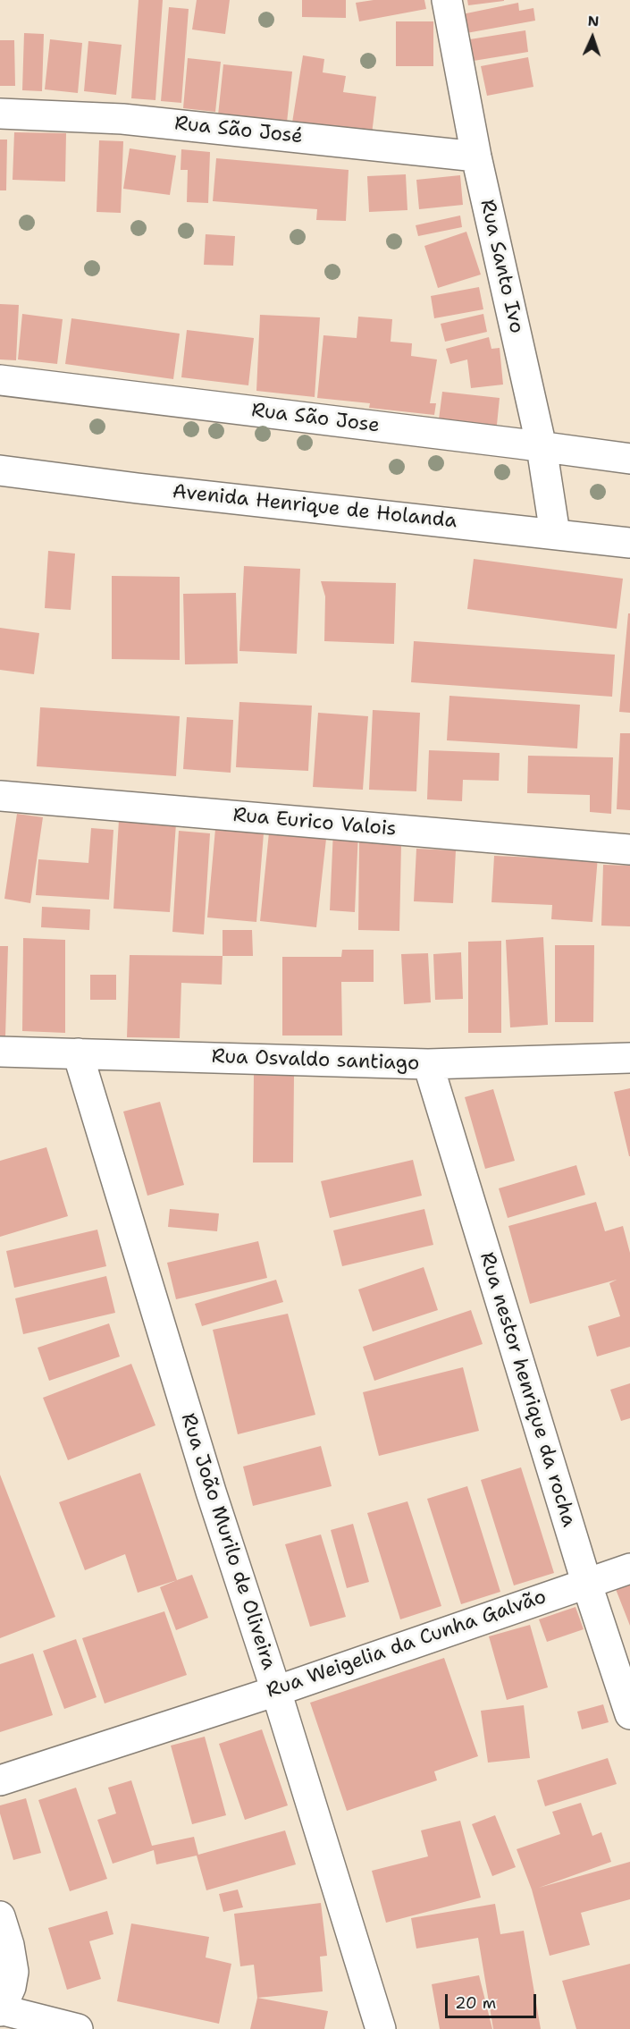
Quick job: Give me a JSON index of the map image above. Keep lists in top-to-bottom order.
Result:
{
  "streets": {
    "street": [
      "Rua São José",
      "Rua Santo Ivo",
      "Rua São Jose",
      "Avenida Henrique de Holanda",
      "Rua Eurico Valois",
      "Rua Osvaldo santiago",
      "Rua nestor henrique da rocha",
      "Rua João Murilo de Oliveira",
      "Rua Weigelia da Cunha Galvão"
    ]
  },
  "crossings": [
    ["Rua São José", "Rua Santo Ivo"],
    ["Rua Santo Ivo", "Rua São Jose"],
    ["Rua Santo Ivo", "Avenida Henrique de Holanda"],
    ["Rua Osvaldo santiago", "Rua nestor henrique da rocha"],
    ["Rua Osvaldo santiago", "Rua João Murilo de Oliveira"],
    ["Rua nestor henrique da rocha", "Rua Weigelia da Cunha Galvão"],
    ["Rua João Murilo de Oliveira", "Rua Weigelia da Cunha Galvão"]
  ],
  "scale_bar": "20 m",
  "north": "top"
}
